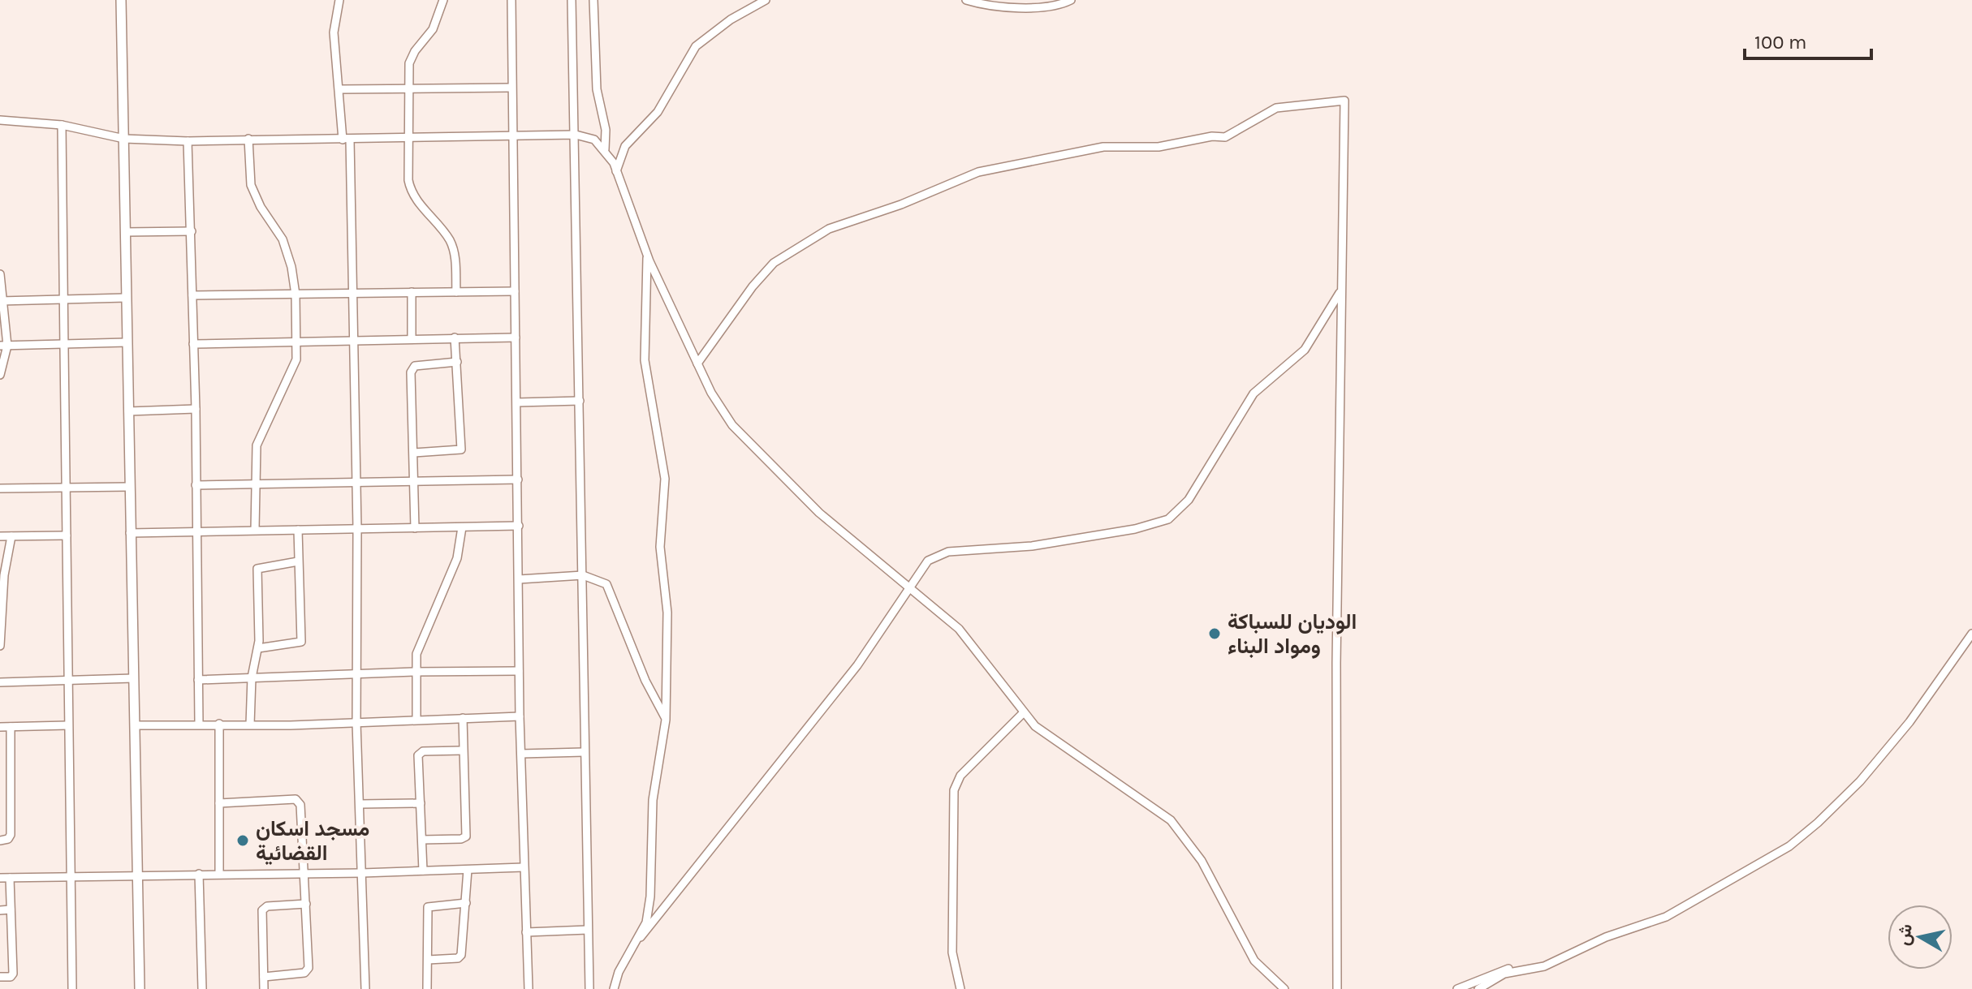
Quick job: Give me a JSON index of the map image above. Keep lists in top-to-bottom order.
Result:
{
  "places": ["الوديان للسباكة ومواد البناء", "مسجد اسكان القضائية"],
  "scale_bar": "100 m",
  "north": "left"
}
